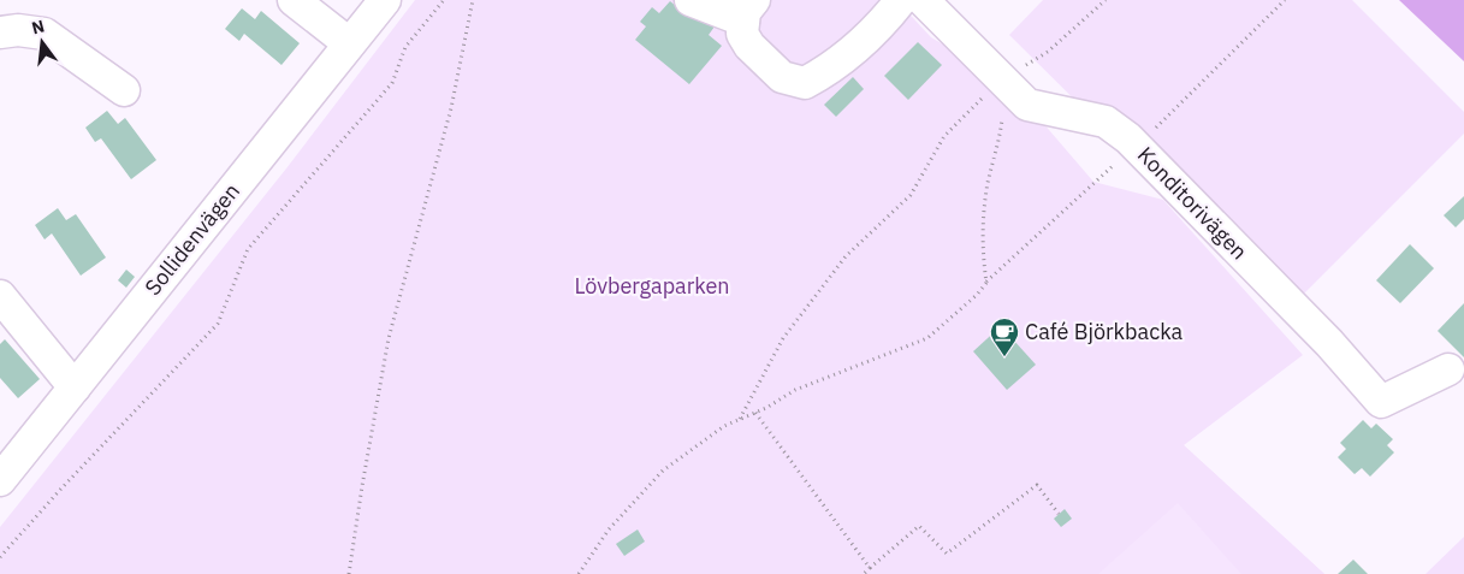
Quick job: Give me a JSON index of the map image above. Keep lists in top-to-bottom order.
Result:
{
  "streets": {
    "street": ["Konditorivägen", "Sollidenvägen"]
  },
  "parks": ["Lövbergaparken"],
  "places": {
    "cafe": ["Café Björkbacka"]
  },
  "north": "top"
}
